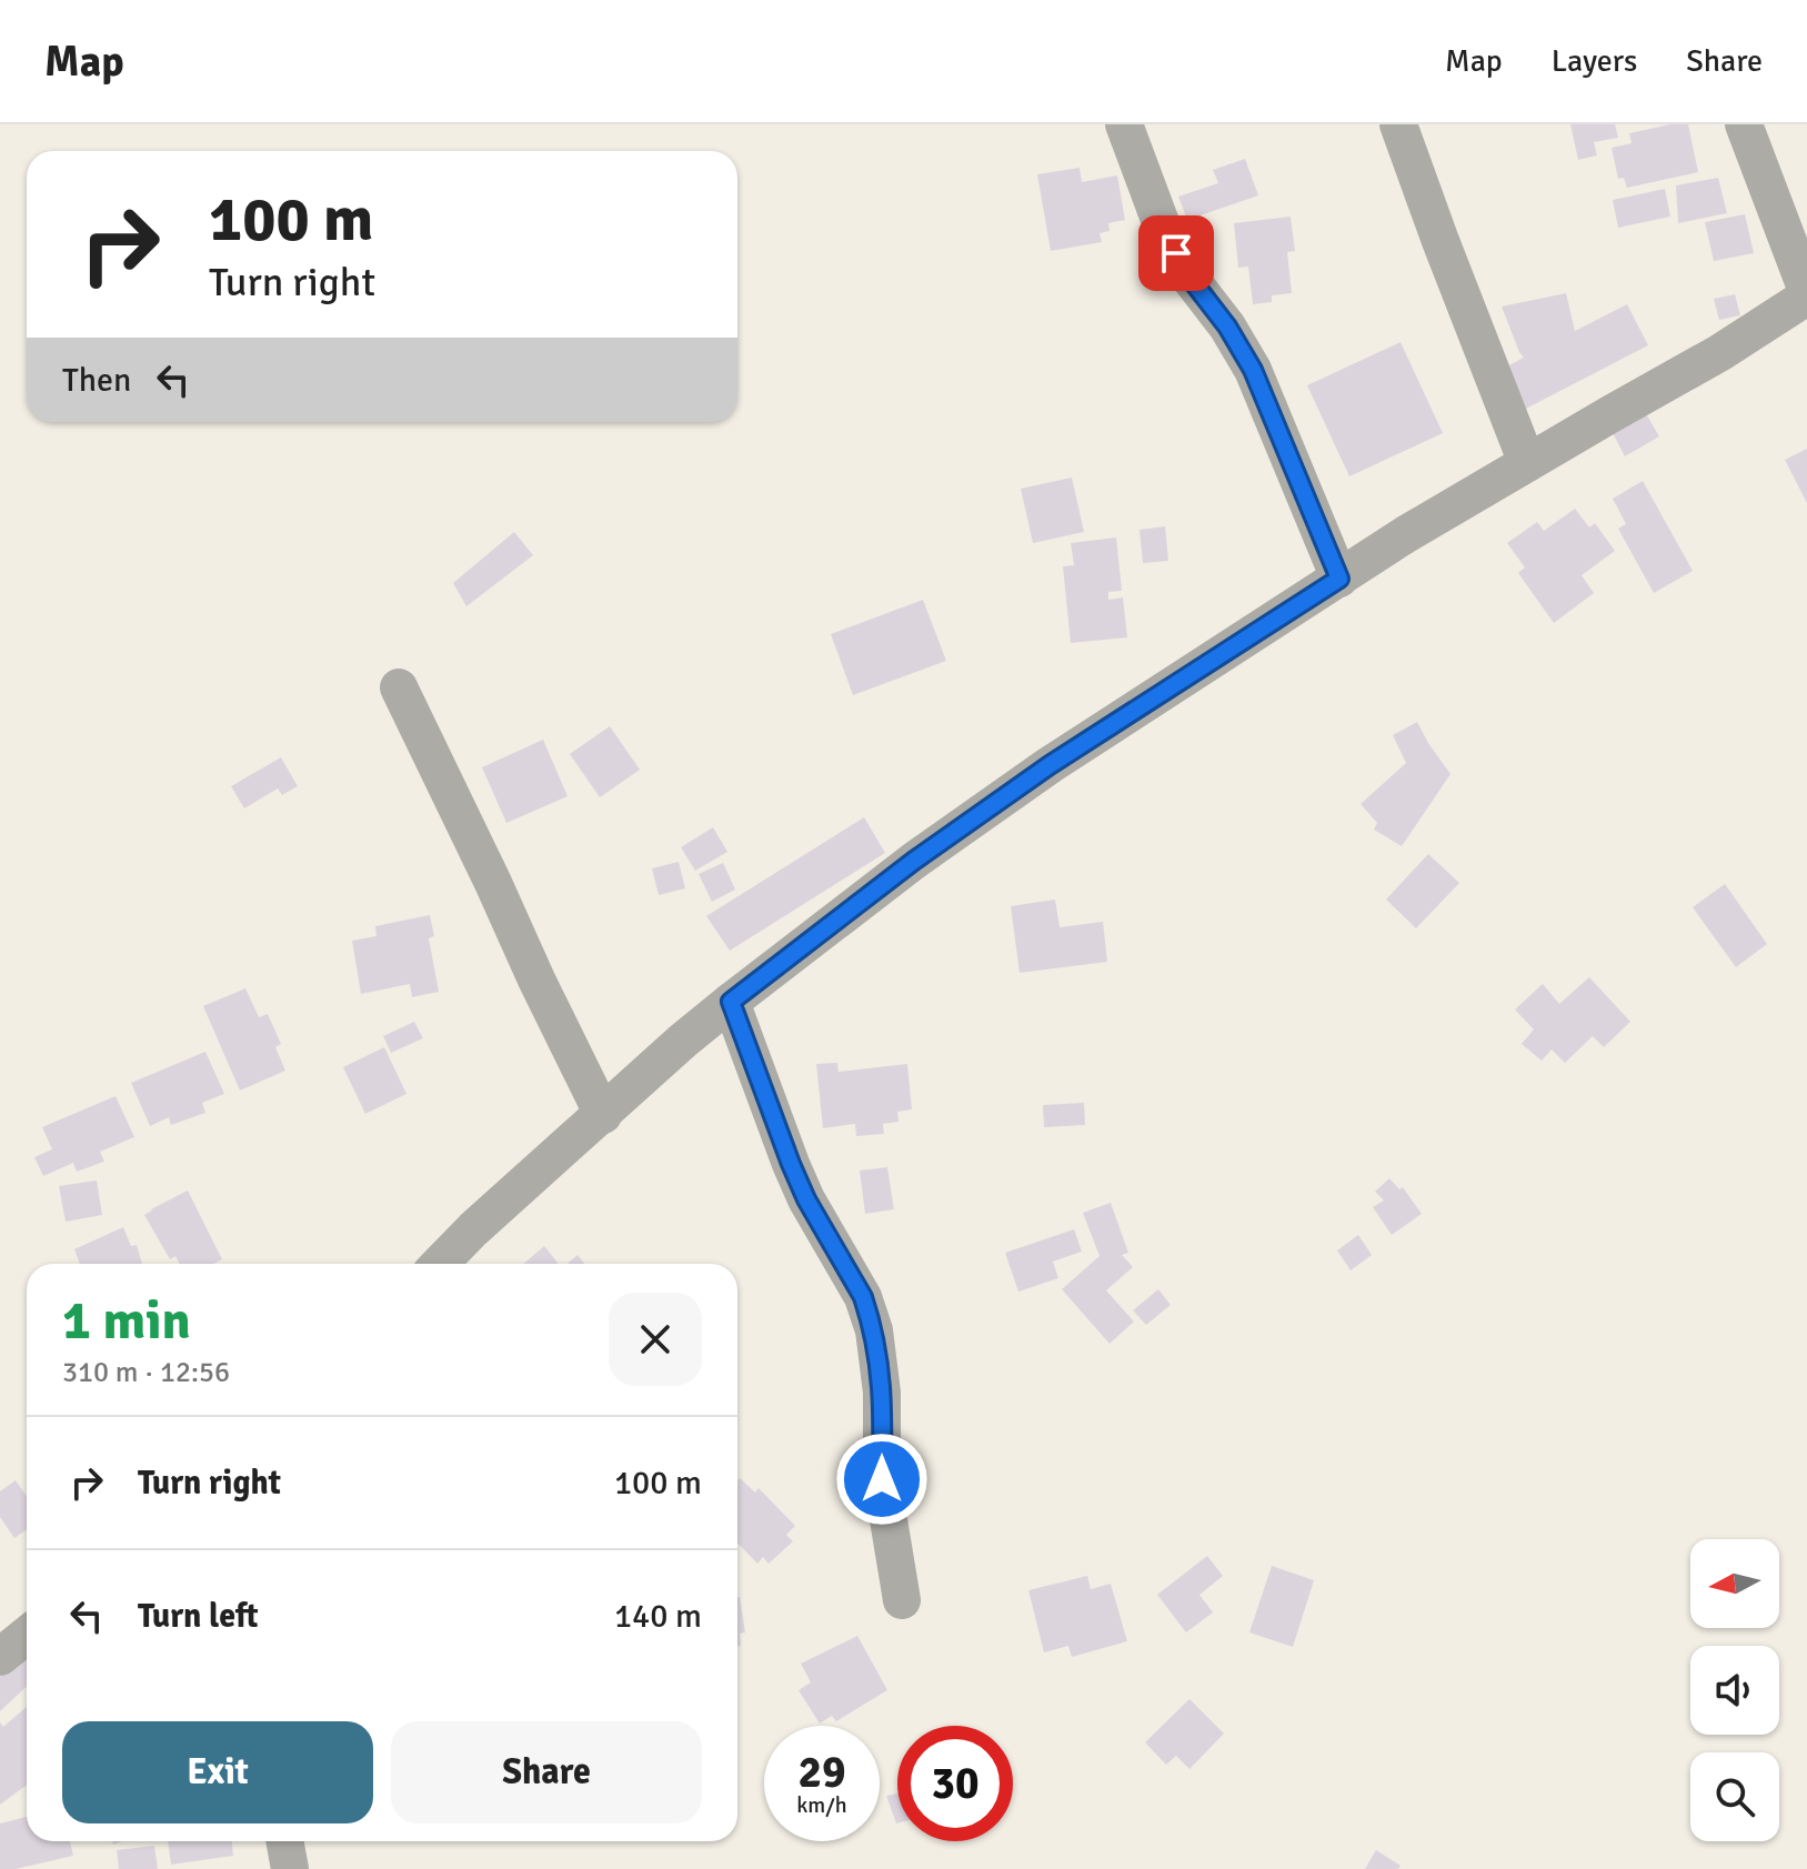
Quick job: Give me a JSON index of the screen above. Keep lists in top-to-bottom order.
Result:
{
  "north": "left",
  "page": {
    "header": "Map",
    "nav": ["Map", "Layers", "Share"],
    "turn": ["100 m", "Turn right"],
    "then": "Then",
    "heading": ["1 min", "310 m · 12:56"],
    "list": [
      {
        "name": "Turn right",
        "value": "100 m"
      },
      {
        "name": "Turn left",
        "value": "140 m"
      }
    ],
    "buttons": ["Exit", "Share"],
    "speed": "29 km/h",
    "limit": "30"
  }
}
